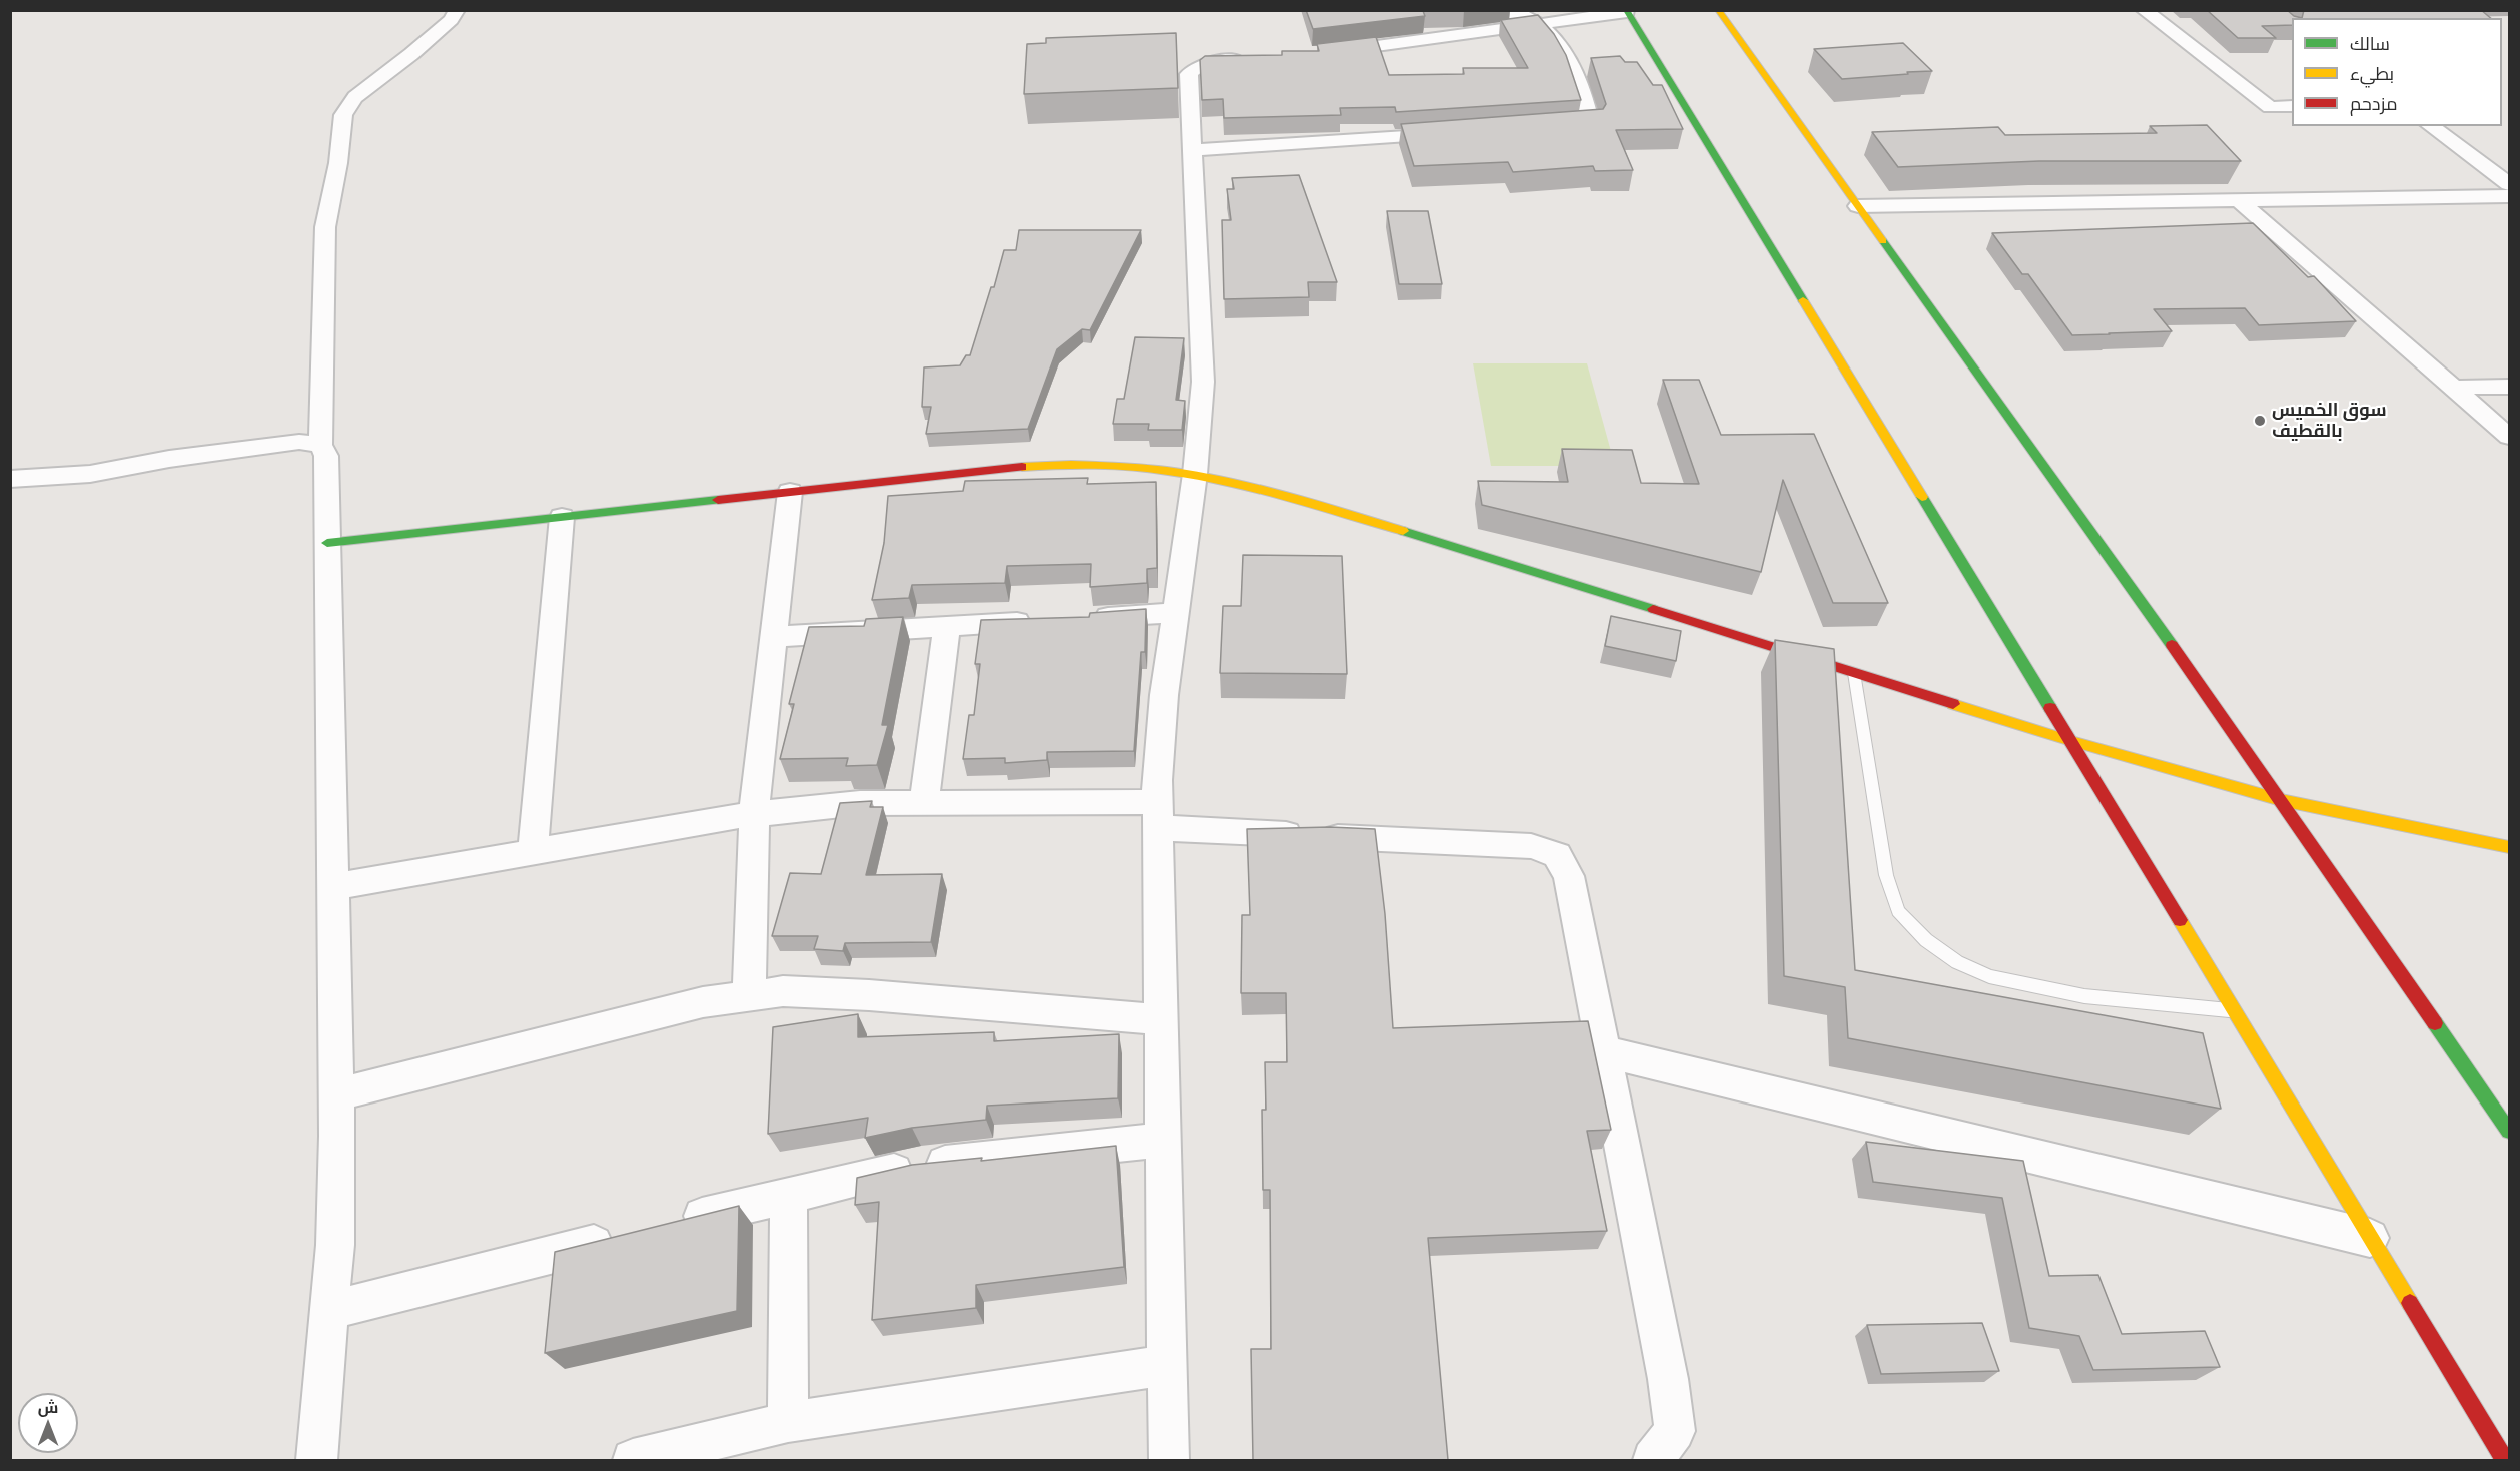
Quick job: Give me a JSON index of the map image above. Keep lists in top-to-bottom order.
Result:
{
  "places": ["سوق الخميس بالقطيف"],
  "legend": ["سالك", "بطيء", "مزدحم"],
  "north": "top"
}
